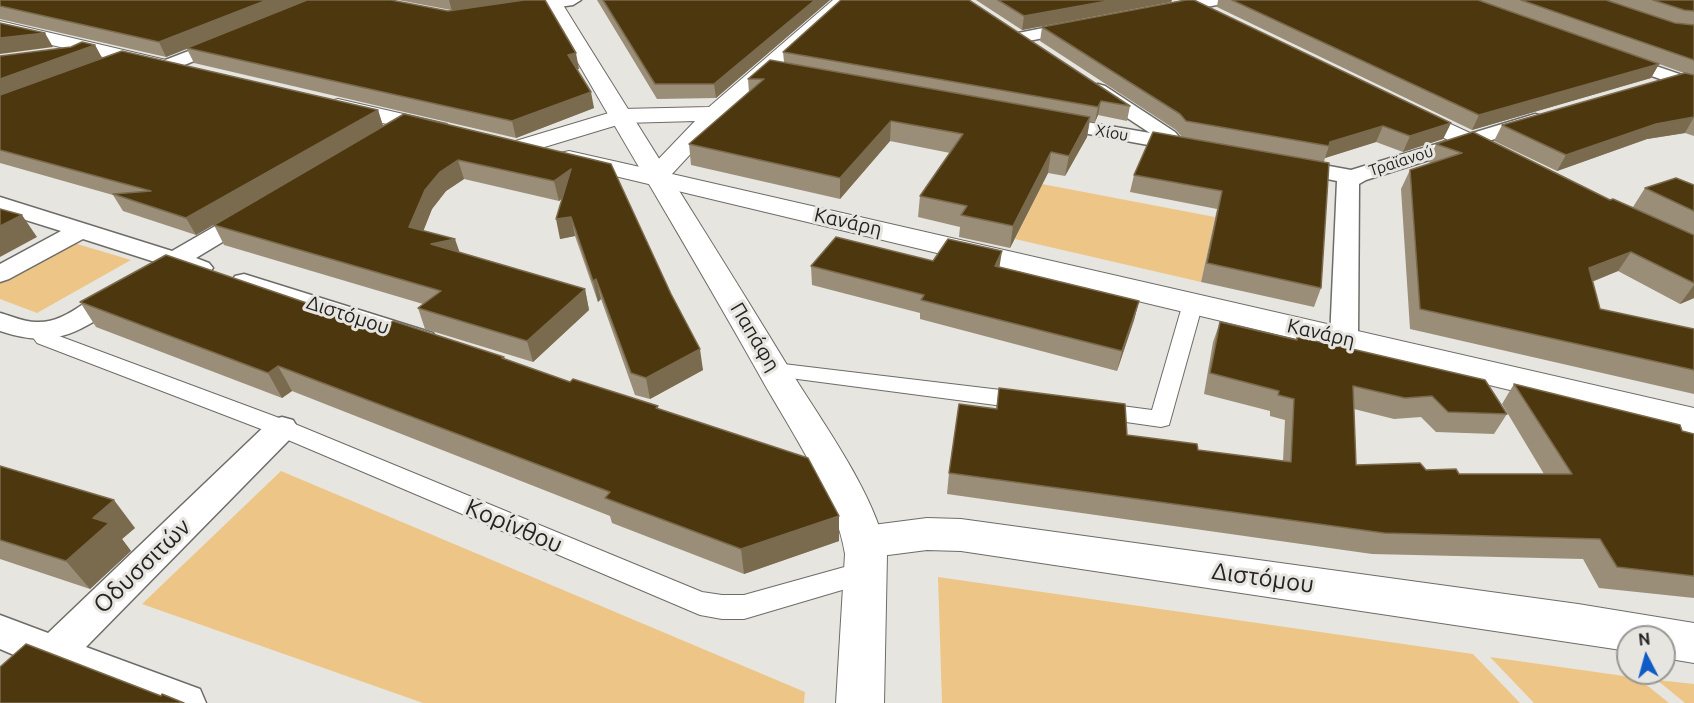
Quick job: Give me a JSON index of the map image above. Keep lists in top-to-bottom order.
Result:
{
  "streets": {
    "street": [
      "Χίου",
      "Τραϊανού",
      "Κανάρη",
      "Διστόμου",
      "Παπάφη",
      "Κορίνθου",
      "Οδυσσιτών"
    ]
  },
  "crossings": [
    ["Τραϊανού", "Κανάρη"],
    ["Κανάρη", "Παπάφη"],
    ["Διστόμου", "Παπάφη"],
    ["Διστόμου", "Κορίνθου"],
    ["Παπάφη", "Κορίνθου"],
    ["Κορίνθου", "Οδυσσιτών"]
  ],
  "north": "top"
}
